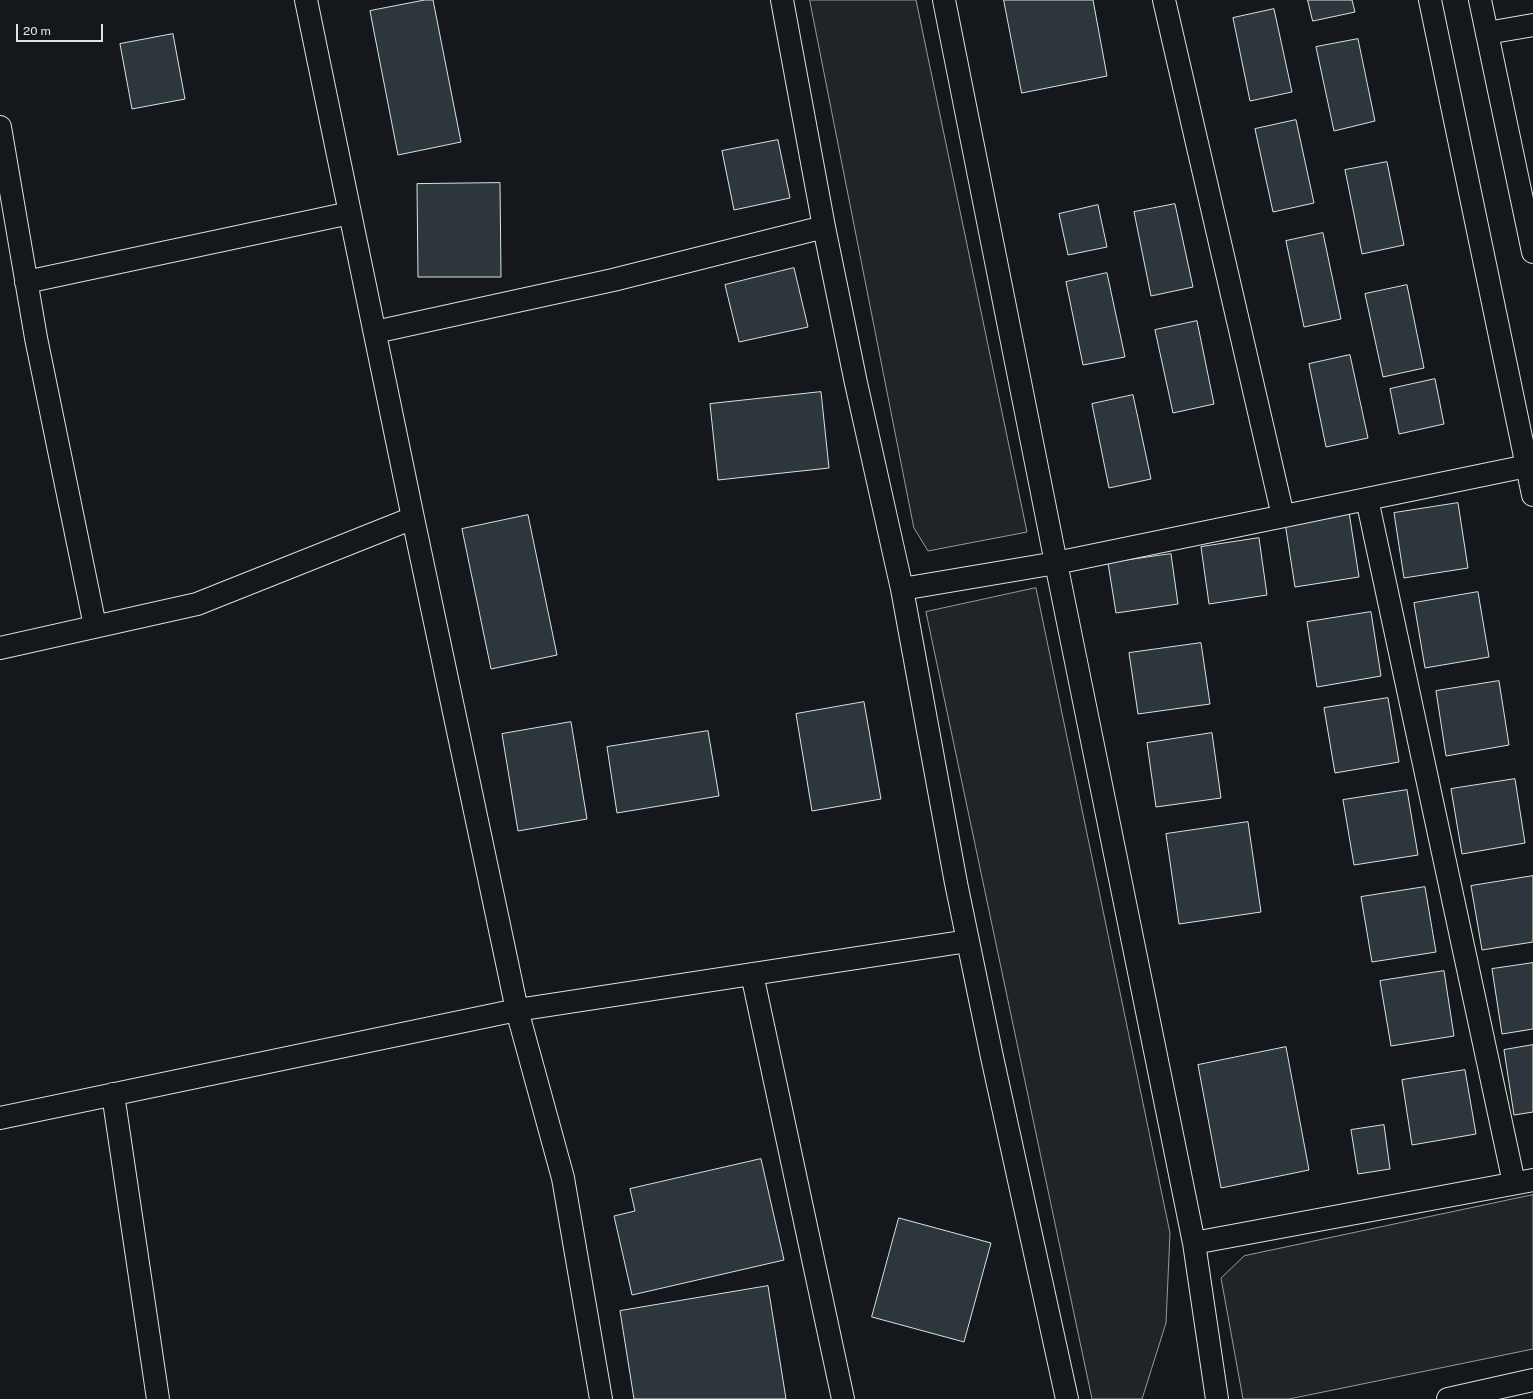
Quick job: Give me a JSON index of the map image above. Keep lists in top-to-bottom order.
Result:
{
  "scale_bar": "20 m"
}
